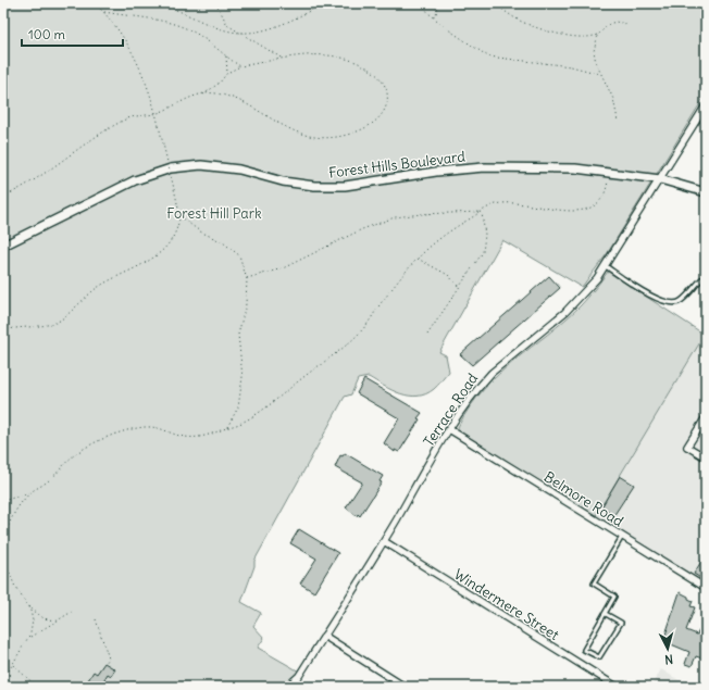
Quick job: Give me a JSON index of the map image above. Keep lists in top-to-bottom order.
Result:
{
  "streets": {
    "street": [
      "Forest Hills Boulevard",
      "Terrace Road",
      "Belmore Road",
      "Windermere Street"
    ]
  },
  "crossings": [
    ["Forest Hills Boulevard", "Terrace Road"],
    ["Terrace Road", "Belmore Road"],
    ["Terrace Road", "Windermere Street"]
  ],
  "parks": ["Forest Hill Park"],
  "scale_bar": "100 m",
  "north": "bottom"
}
